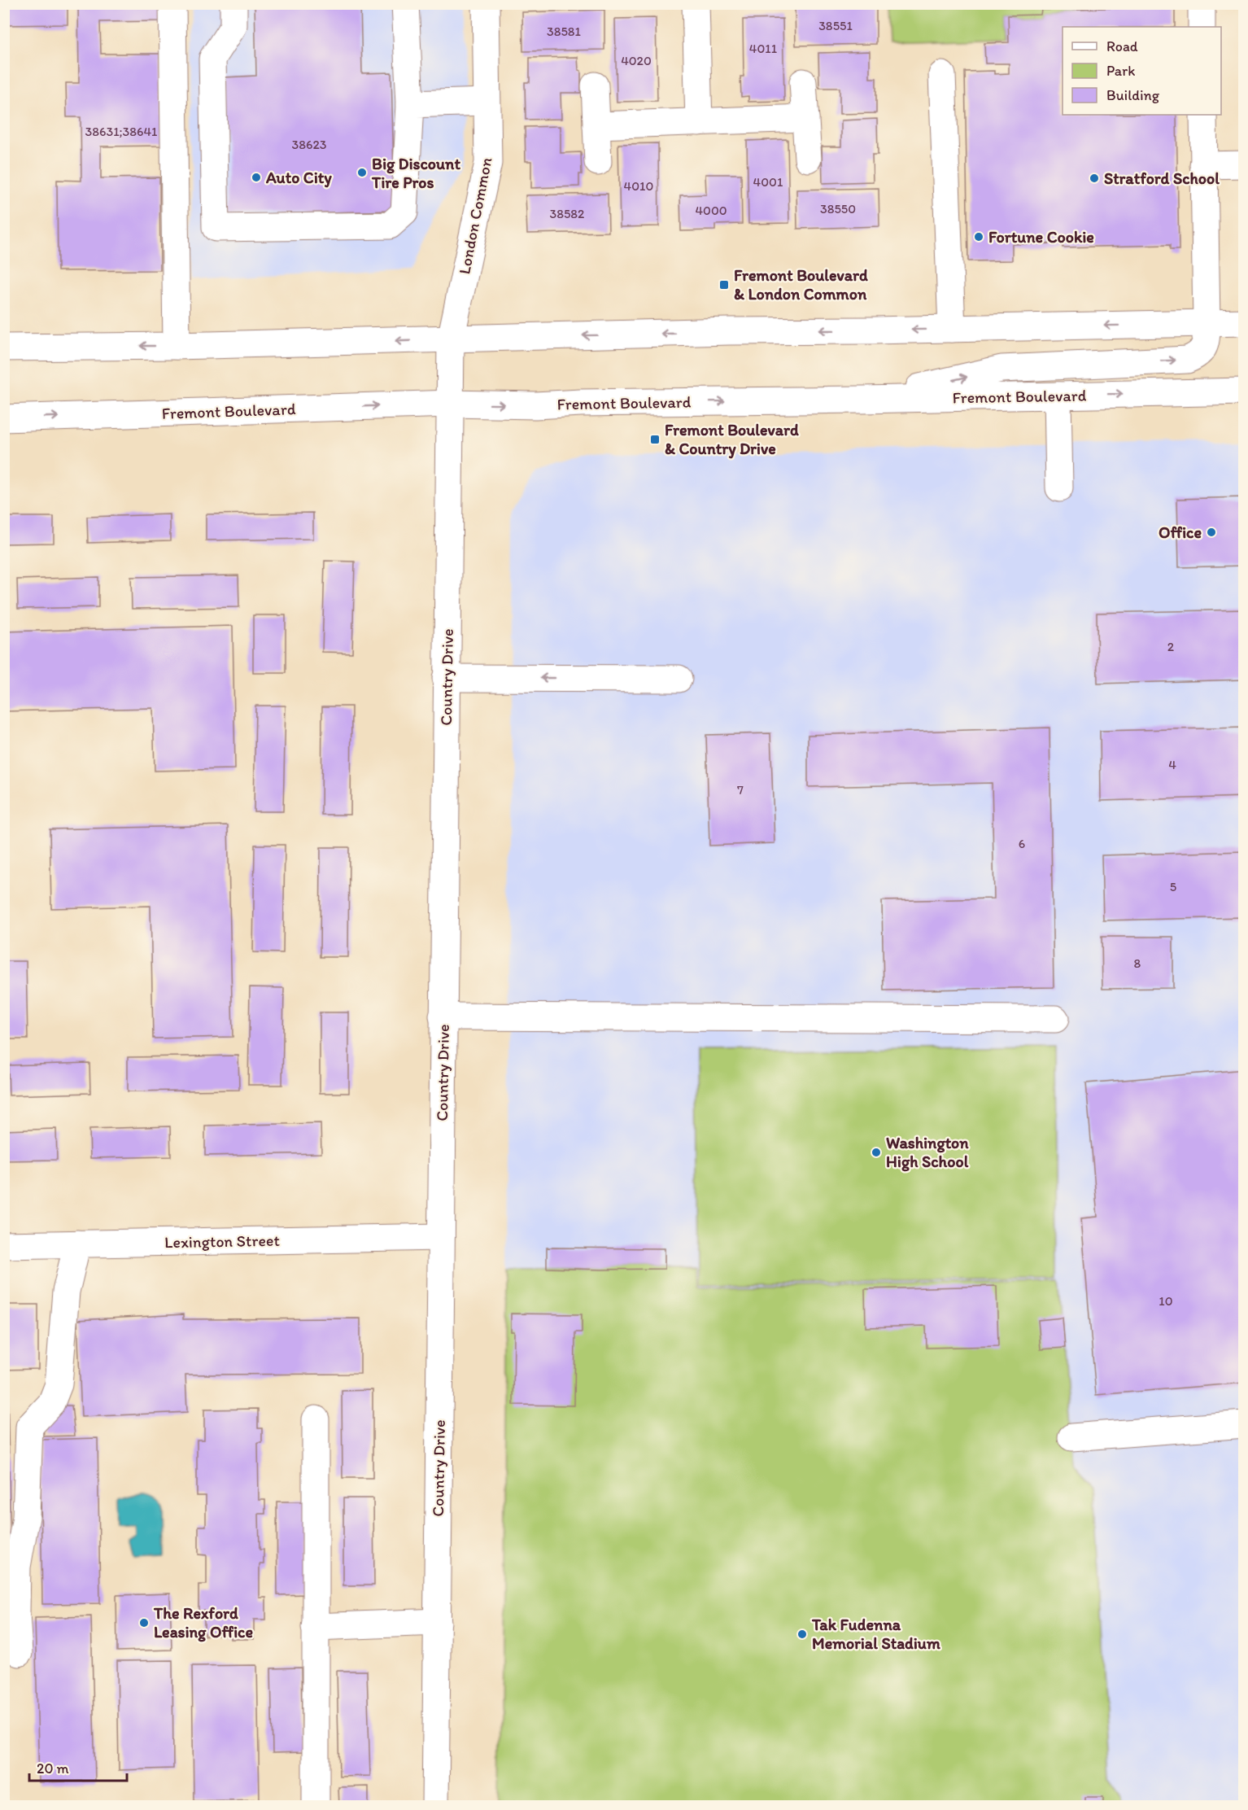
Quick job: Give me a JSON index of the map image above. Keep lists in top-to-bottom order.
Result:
{
  "streets": {
    "main road": [
      "London Common",
      "Fremont Boulevard",
      "Country Drive",
      "Lexington Street"
    ]
  },
  "crossings": [
    ["London Common", "Country Drive"],
    ["Fremont Boulevard", "Country Drive"],
    ["Country Drive", "Lexington Street"]
  ],
  "places": {
    "other": [
      "Big Discount Tire Pros",
      "Auto City",
      "Stratford School",
      "Fortune Cookie",
      "Office",
      "Washington High School",
      "The Rexford Leasing Office",
      "Tak Fudenna Memorial Stadium"
    ],
    "transit": ["Fremont Boulevard & London Common", "Fremont Boulevard & Country Drive"]
  },
  "house_numbers": [
    "38551",
    "38581",
    "4011",
    "4020",
    "38631;38641",
    "38623",
    "4001",
    "4010",
    "38550",
    "4000",
    "38582",
    "2",
    "4",
    "7",
    "6",
    "5",
    "8",
    "10"
  ],
  "legend": ["Road", "Park", "Building"],
  "scale_bar": "20 m"
}
